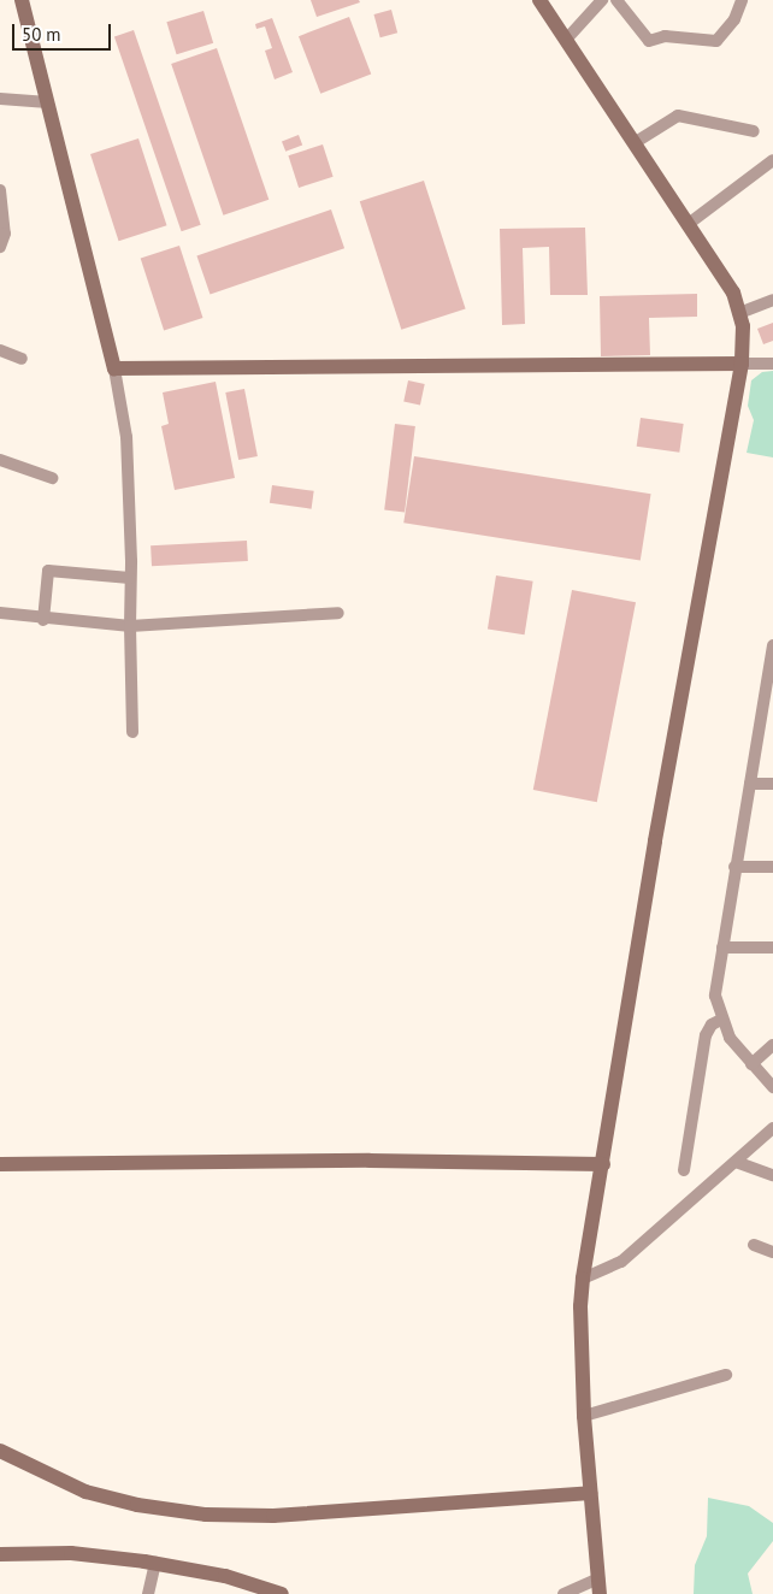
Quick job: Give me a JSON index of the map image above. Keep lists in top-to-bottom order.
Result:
{
  "scale_bar": "50 m"
}
